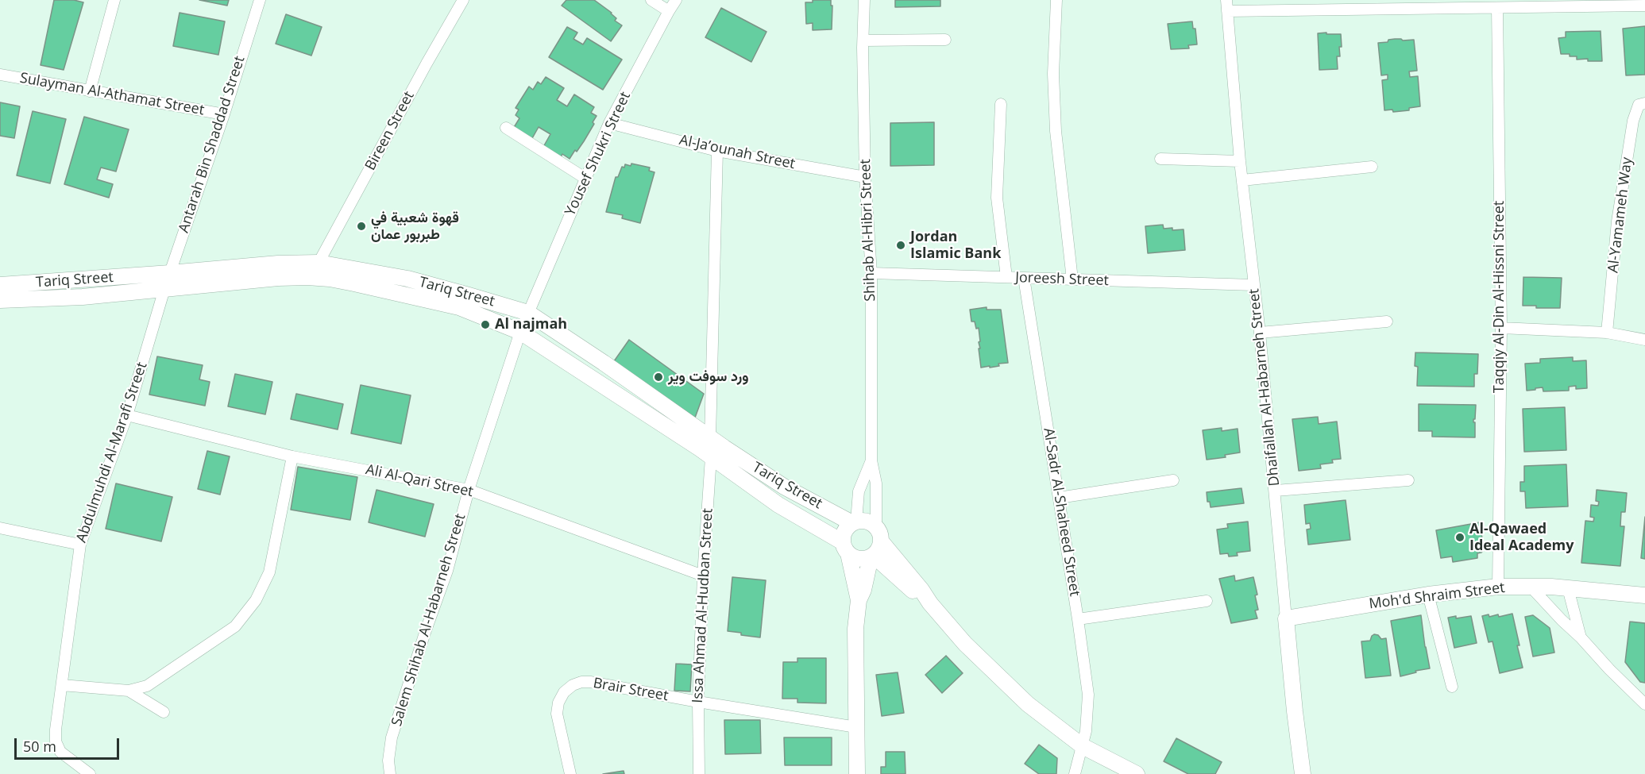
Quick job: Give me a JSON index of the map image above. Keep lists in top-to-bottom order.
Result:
{
  "streets": {
    "street": [
      "Sulayman Al-Athamat Street",
      "Bireen Street",
      "Antarah Bin Shaddad Street",
      "Al-Ja’ounah Street",
      "Yousef Shukri Street",
      "Al-Yamameh Way",
      "Shihab Al-Hibri Street",
      "Joreesh Street",
      "Tariq Street",
      "Taqqiy Al-Din Al-Hissni Street",
      "Dhaifallah Al-Habarneh Street",
      "Abdulmuhdi Al-Marafi Street",
      "Ali Al-Qari Street",
      "Al-Sadr Al-Shaheed Street",
      "Moh'd Shraim Street",
      "Issa Ahmad Al-Hudban Street",
      "Salem Shihab Al-Habarneh Street",
      "Brair Street"
    ]
  },
  "crossings": [
    ["Sulayman Al-Athamat Street", "Antarah Bin Shaddad Street"],
    ["Bireen Street", "Tariq Street"],
    ["Antarah Bin Shaddad Street", "Tariq Street"],
    ["Antarah Bin Shaddad Street", "Abdulmuhdi Al-Marafi Street"],
    ["Al-Ja’ounah Street", "Yousef Shukri Street"],
    ["Al-Ja’ounah Street", "Shihab Al-Hibri Street"],
    ["Al-Ja’ounah Street", "Issa Ahmad Al-Hudban Street"],
    ["Yousef Shukri Street", "Tariq Street"],
    ["Yousef Shukri Street", "Salem Shihab Al-Habarneh Street"],
    ["Shihab Al-Hibri Street", "Joreesh Street"],
    ["Shihab Al-Hibri Street", "Tariq Street"],
    ["Joreesh Street", "Dhaifallah Al-Habarneh Street"],
    ["Joreesh Street", "Al-Sadr Al-Shaheed Street"],
    ["Tariq Street", "Abdulmuhdi Al-Marafi Street"],
    ["Tariq Street", "Issa Ahmad Al-Hudban Street"],
    ["Tariq Street", "Salem Shihab Al-Habarneh Street"],
    ["Taqqiy Al-Din Al-Hissni Street", "Moh'd Shraim Street"],
    ["Dhaifallah Al-Habarneh Street", "Moh'd Shraim Street"],
    ["Abdulmuhdi Al-Marafi Street", "Ali Al-Qari Street"],
    ["Ali Al-Qari Street", "Issa Ahmad Al-Hudban Street"],
    ["Ali Al-Qari Street", "Salem Shihab Al-Habarneh Street"],
    ["Issa Ahmad Al-Hudban Street", "Brair Street"]
  ],
  "places": [
    "قهوة شعبية في طبربور عمان",
    "Jordan Islamic Bank",
    "Al najmah",
    "ورد سوفت وير",
    "Al-Qawaed Ideal Academy"
  ],
  "scale_bar": "50 m"
}
